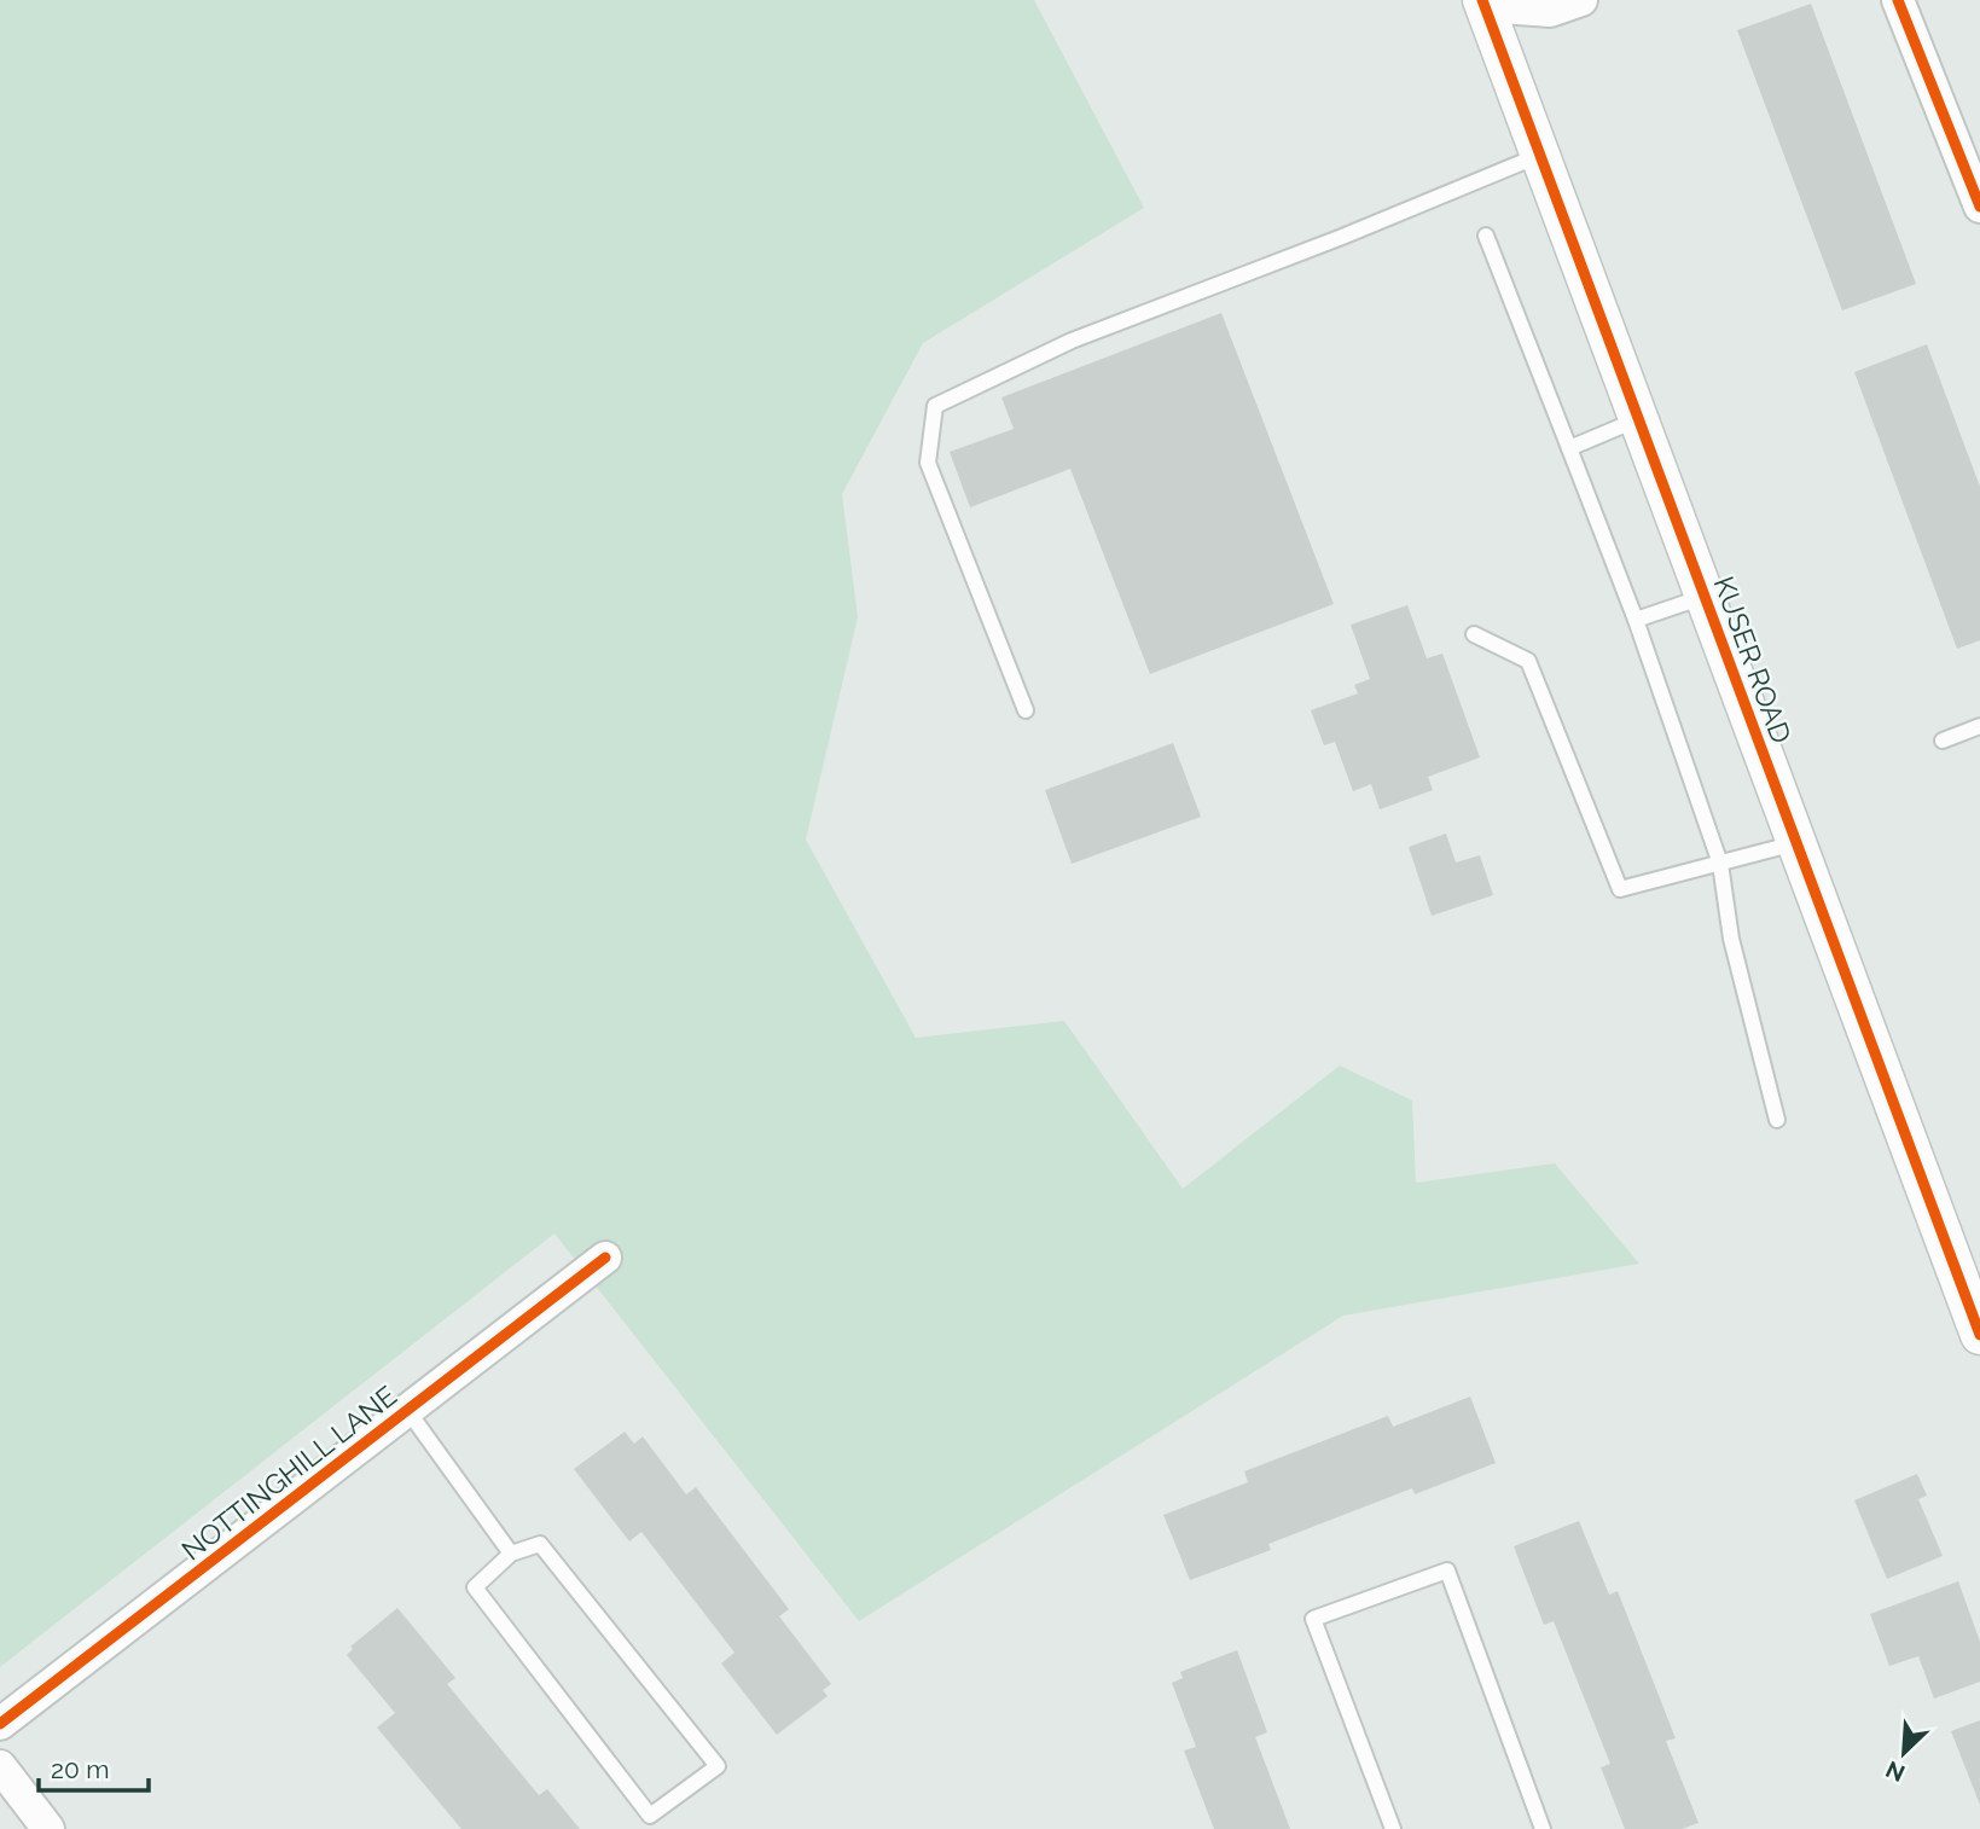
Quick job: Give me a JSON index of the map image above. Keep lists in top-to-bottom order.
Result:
{
  "streets": {
    "street": ["KUSER ROAD", "NOTTINGHILL LANE"]
  },
  "scale_bar": "20 m",
  "north": "bottom left"
}
